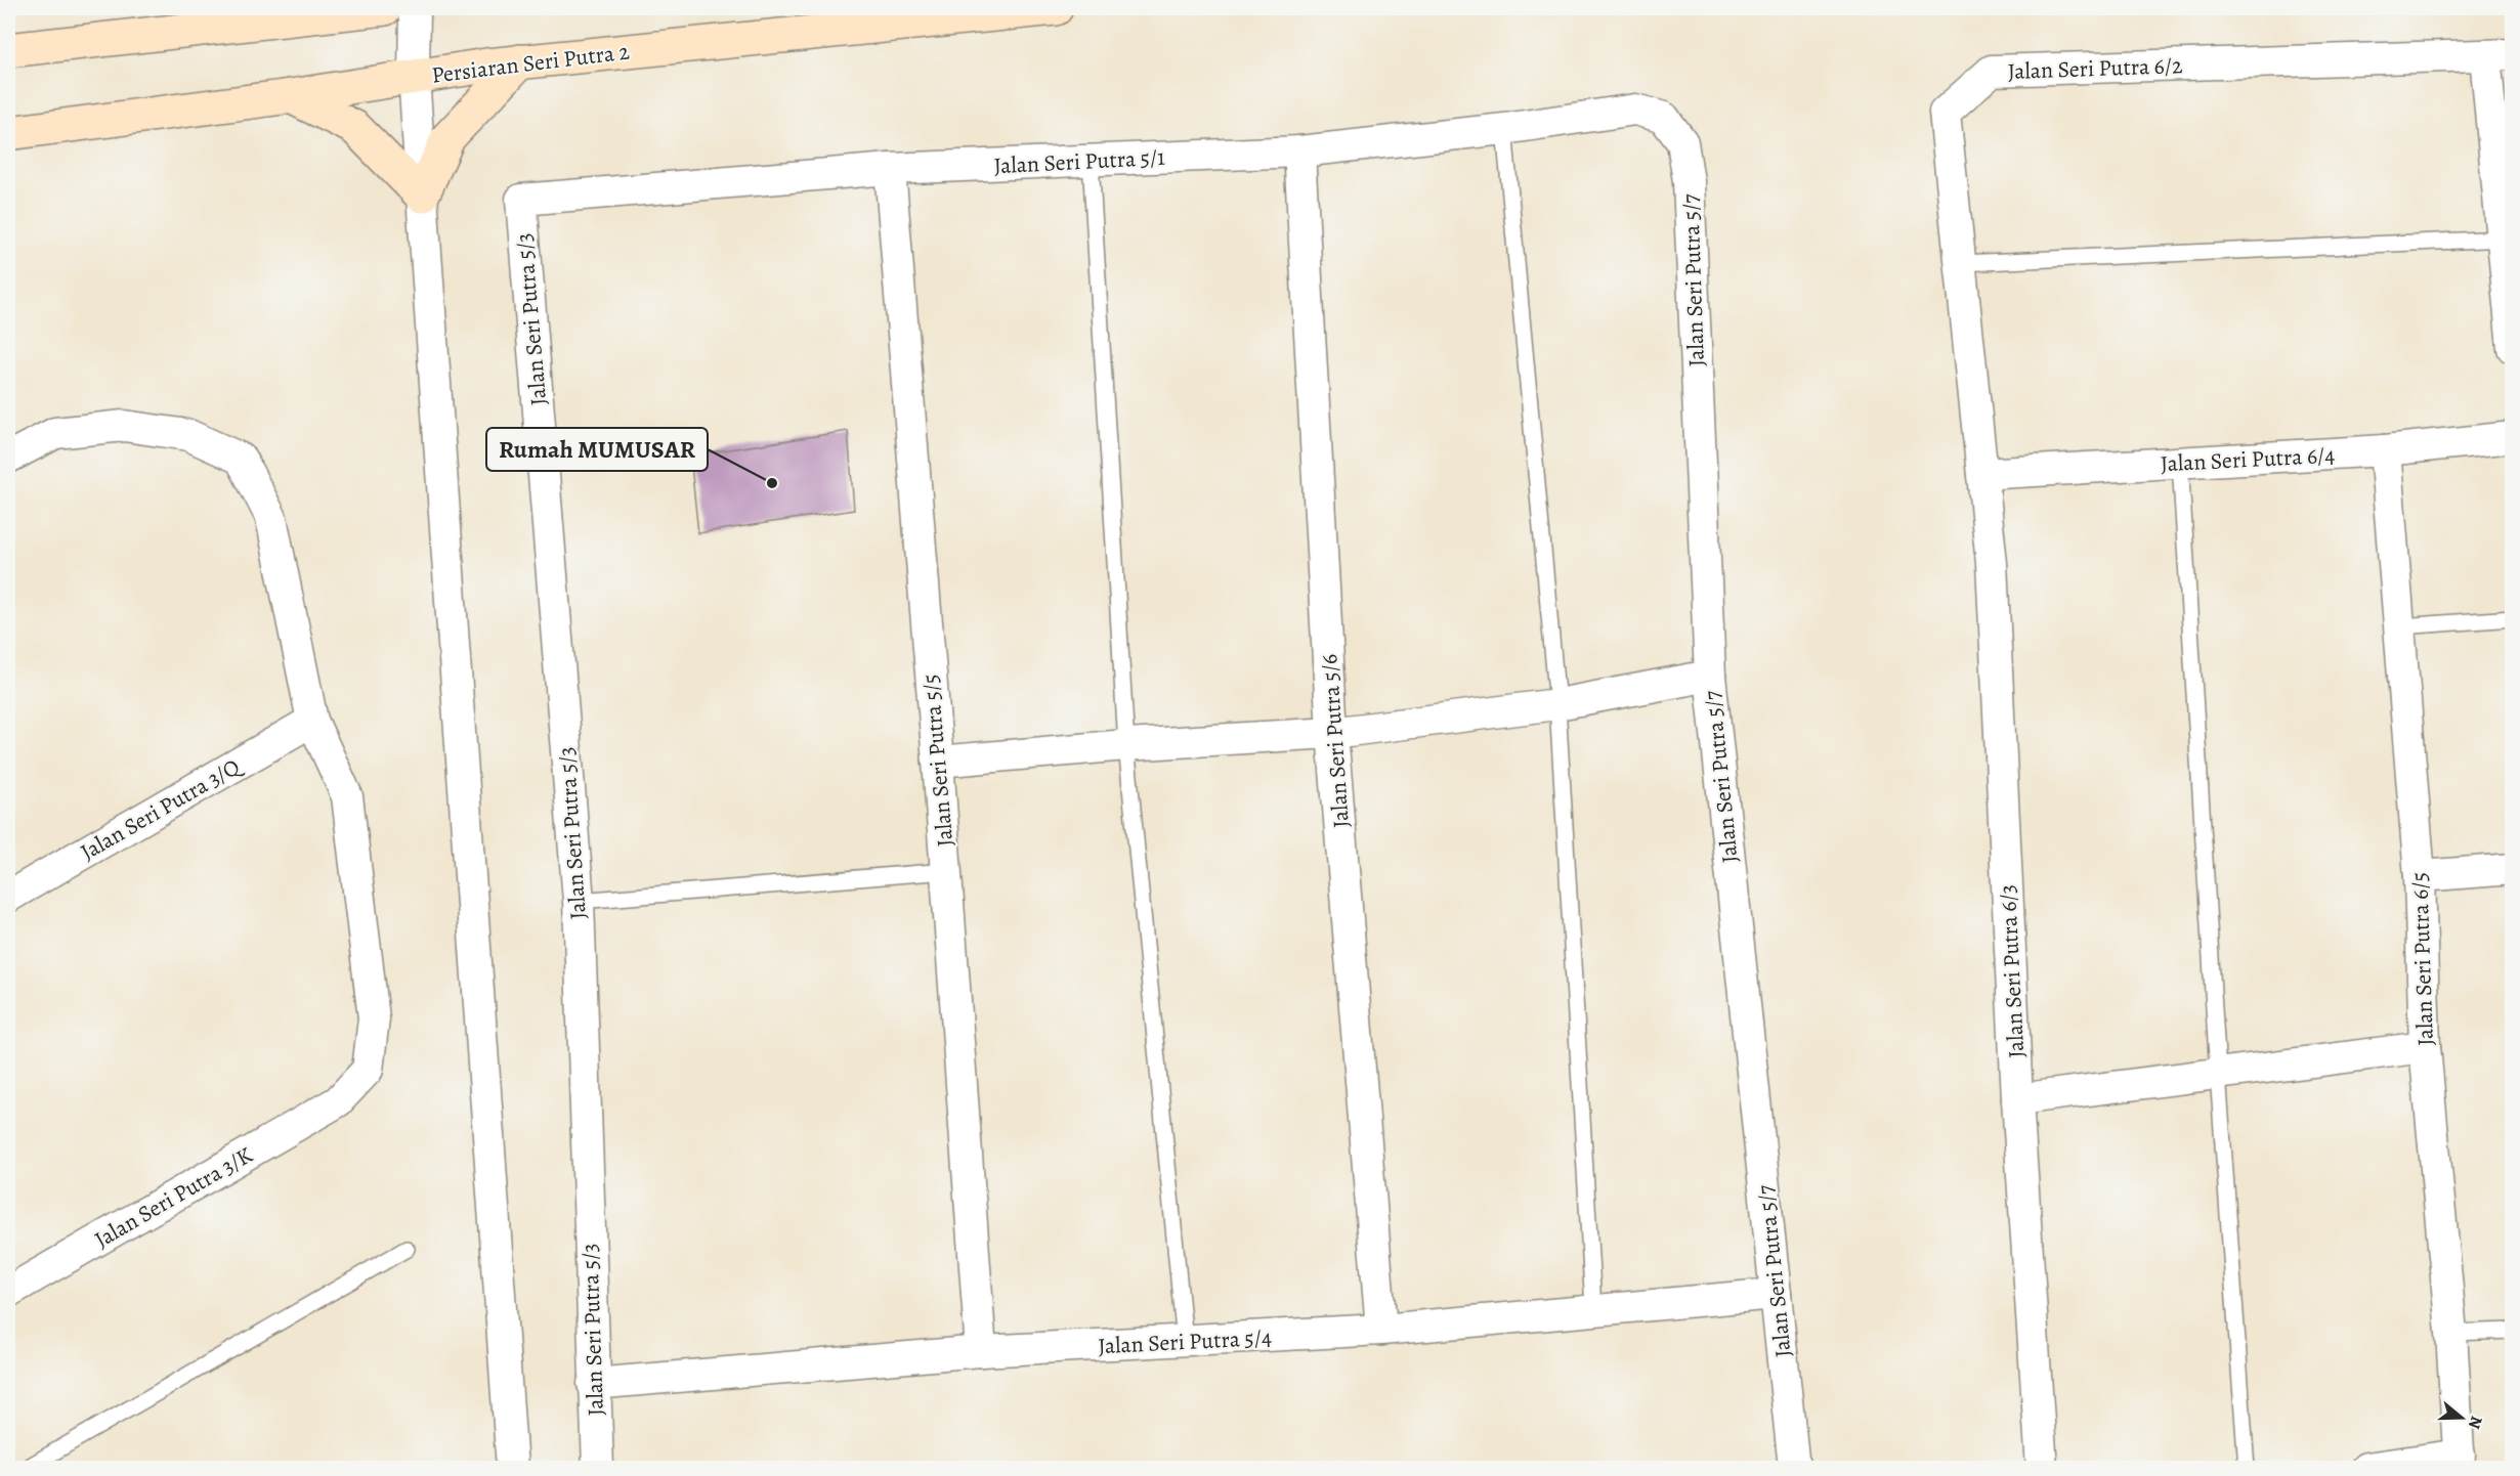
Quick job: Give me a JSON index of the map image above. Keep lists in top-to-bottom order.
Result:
{
  "streets": {
    "street": [
      "Persiaran Seri Putra 2",
      "Jalan Seri Putra 6/2",
      "Jalan Seri Putra 5/1",
      "Jalan Seri Putra 5/7",
      "Jalan Seri Putra 5/3",
      "Jalan Seri Putra 6/4",
      "Jalan Seri Putra 5/6",
      "Jalan Seri Putra 5/5",
      "Jalan Seri Putra 3/Q",
      "Jalan Seri Putra 6/5",
      "Jalan Seri Putra 6/3",
      "Jalan Seri Putra 3/K",
      "Jalan Seri Putra 5/4"
    ]
  },
  "crossings": [
    ["Jalan Seri Putra 6/2", "Jalan Seri Putra 6/4"],
    ["Jalan Seri Putra 6/2", "Jalan Seri Putra 6/3"],
    ["Jalan Seri Putra 5/1", "Jalan Seri Putra 5/7"],
    ["Jalan Seri Putra 5/1", "Jalan Seri Putra 5/3"],
    ["Jalan Seri Putra 5/1", "Jalan Seri Putra 5/6"],
    ["Jalan Seri Putra 5/1", "Jalan Seri Putra 5/5"],
    ["Jalan Seri Putra 5/7", "Jalan Seri Putra 5/4"],
    ["Jalan Seri Putra 5/3", "Jalan Seri Putra 5/4"],
    ["Jalan Seri Putra 6/4", "Jalan Seri Putra 6/5"],
    ["Jalan Seri Putra 6/4", "Jalan Seri Putra 6/3"],
    ["Jalan Seri Putra 5/6", "Jalan Seri Putra 5/4"],
    ["Jalan Seri Putra 5/5", "Jalan Seri Putra 5/4"],
    ["Jalan Seri Putra 3/Q", "Jalan Seri Putra 3/K"]
  ],
  "places": ["Rumah MUMUSAR"],
  "north": "right"
}
